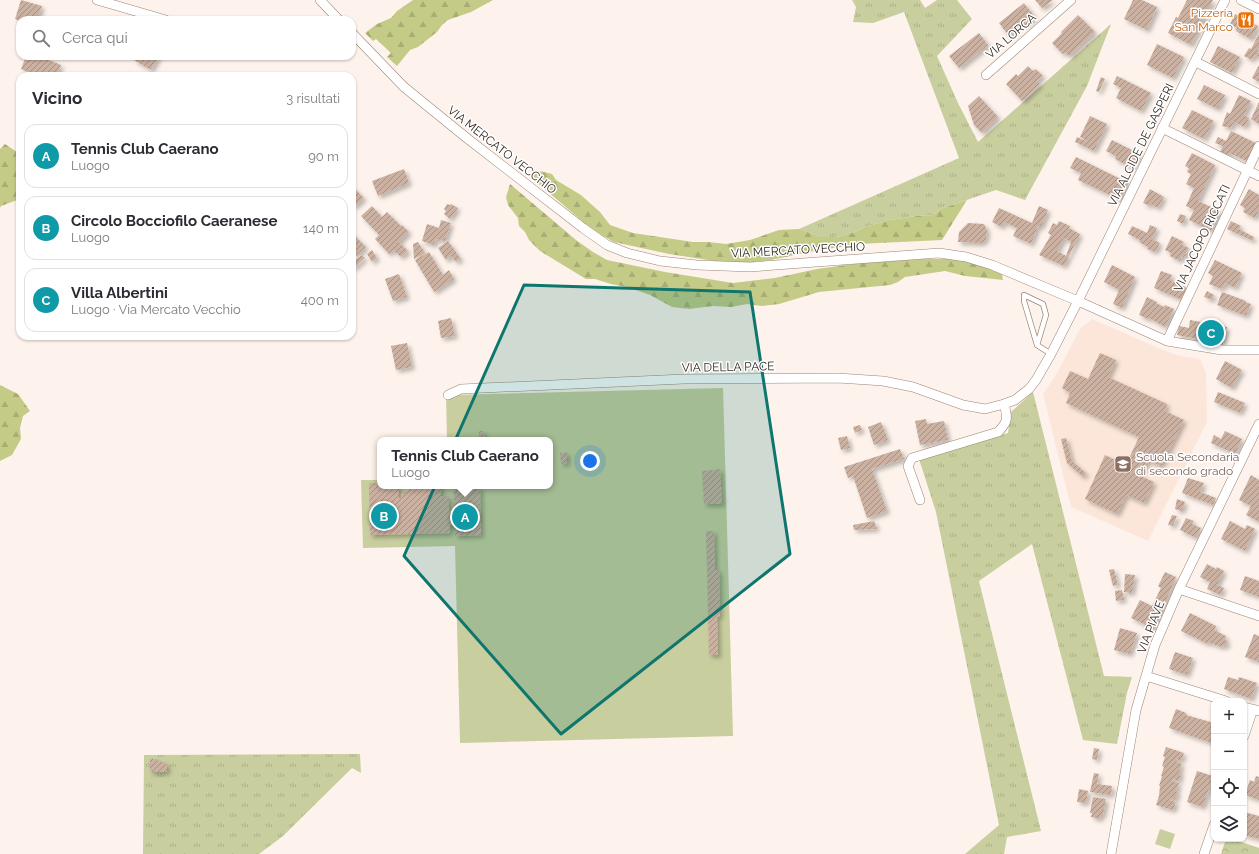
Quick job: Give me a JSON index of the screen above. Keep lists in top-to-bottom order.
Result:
{
  "streets": {
    "street": [
      "VIA LORCA",
      "VIA ALCIDE DE GASPERI",
      "VIA MERCATO VECCHIO",
      "VIA JACOPO RICCATI",
      "VIA DELLA PACE",
      "VIA PIAVE"
    ]
  },
  "crossings": [
    ["VIA ALCIDE DE GASPERI", "VIA MERCATO VECCHIO"],
    ["VIA ALCIDE DE GASPERI", "VIA DELLA PACE"],
    ["VIA MERCATO VECCHIO", "VIA JACOPO RICCATI"],
    ["VIA MERCATO VECCHIO", "VIA DELLA PACE"]
  ],
  "places": {
    "restaurant": ["Pizzeria San Marco"],
    "school or university": ["Scuola Secondaria di secondo grado"]
  },
  "page": {
    "search": "Cerca qui",
    "heading": ["Vicino", "3 risultati"],
    "list": [
      {
        "mark": "A",
        "name": "Tennis Club Caerano",
        "note": "Luogo",
        "value": "90 m"
      },
      {
        "mark": "B",
        "name": "Circolo Bocciofilo Caeranese",
        "note": "Luogo",
        "value": "140 m"
      },
      {
        "mark": "C",
        "name": "Villa Albertini",
        "note": "Luogo · Via Mercato Vecchio",
        "value": "400 m"
      }
    ],
    "pins": ["C", "B", "A"],
    "popup": ["Tennis Club Caerano", "Luogo"],
    "map_buttons": ["+", "−"]
  }
}
